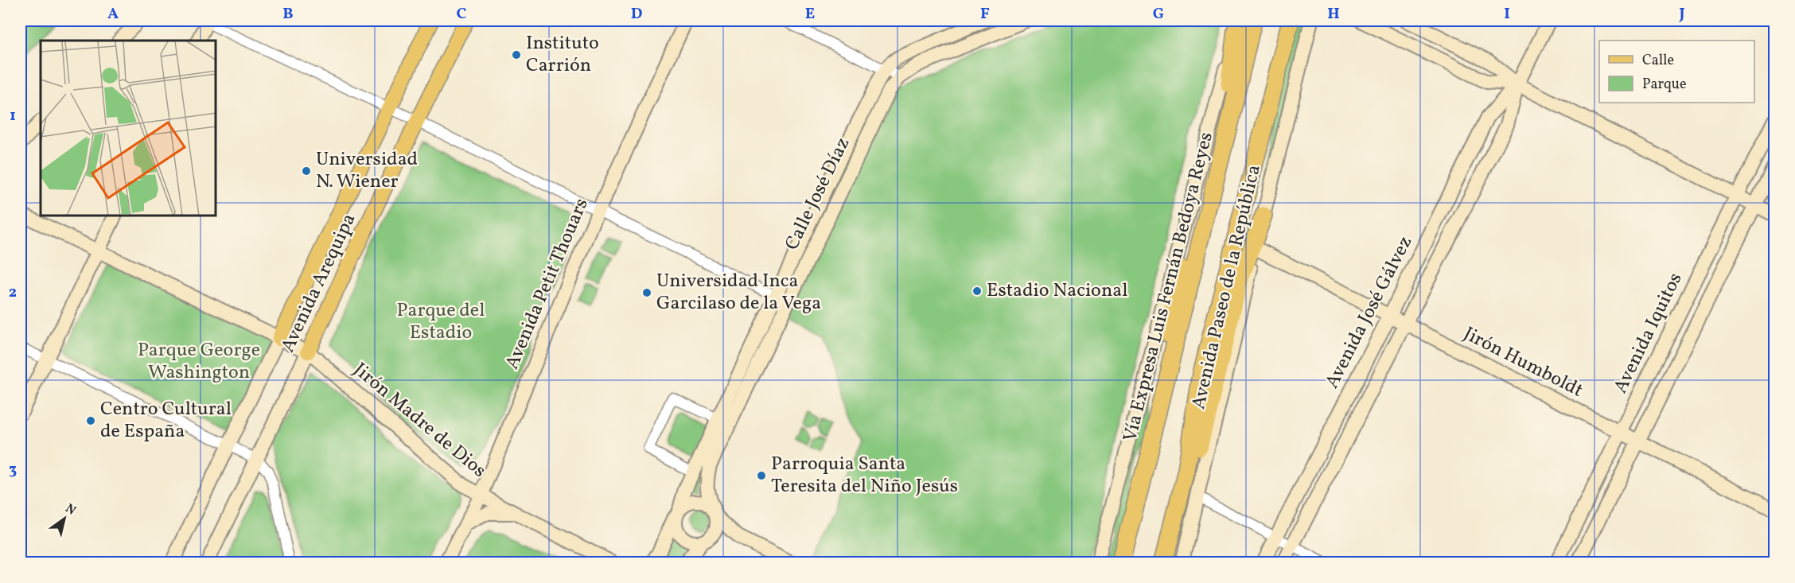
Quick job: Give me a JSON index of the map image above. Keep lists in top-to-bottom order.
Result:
{
  "streets": {
    "highway": ["Vía Expresa Luis Fernán Bedoya Reyes"],
    "main road": [
      "Calle José Díaz",
      "Avenida Arequipa",
      "Avenida Petit Thouars",
      "Avenida Paseo de la República",
      "Avenida José Gálvez",
      "Avenida Iquitos",
      "Jirón Humboldt",
      "Jirón Madre de Dios"
    ]
  },
  "crossings": [
    ["Avenida Arequipa", "Jirón Madre de Dios"],
    ["Avenida Petit Thouars", "Jirón Madre de Dios"],
    ["Avenida Paseo de la República", "Jirón Humboldt"],
    ["Avenida José Gálvez", "Jirón Humboldt"],
    ["Avenida Iquitos", "Jirón Humboldt"]
  ],
  "parks": ["Parque del Estadio", "Parque George Washington"],
  "places": [
    "Instituto Carrión",
    "Universidad N. Wiener",
    "Estadio Nacional",
    "Universidad Inca Garcilaso de la Vega",
    "Centro Cultural de España",
    "Parroquia Santa Teresita del Niño Jesús"
  ],
  "legend": ["Calle", "Parque"],
  "north": "top right",
  "grid": {
    "columns": [
      "A",
      "B",
      "C",
      "D",
      "E",
      "F",
      "G",
      "H",
      "I",
      "J"
    ],
    "rows": ["1", "2", "3"]
  }
}
